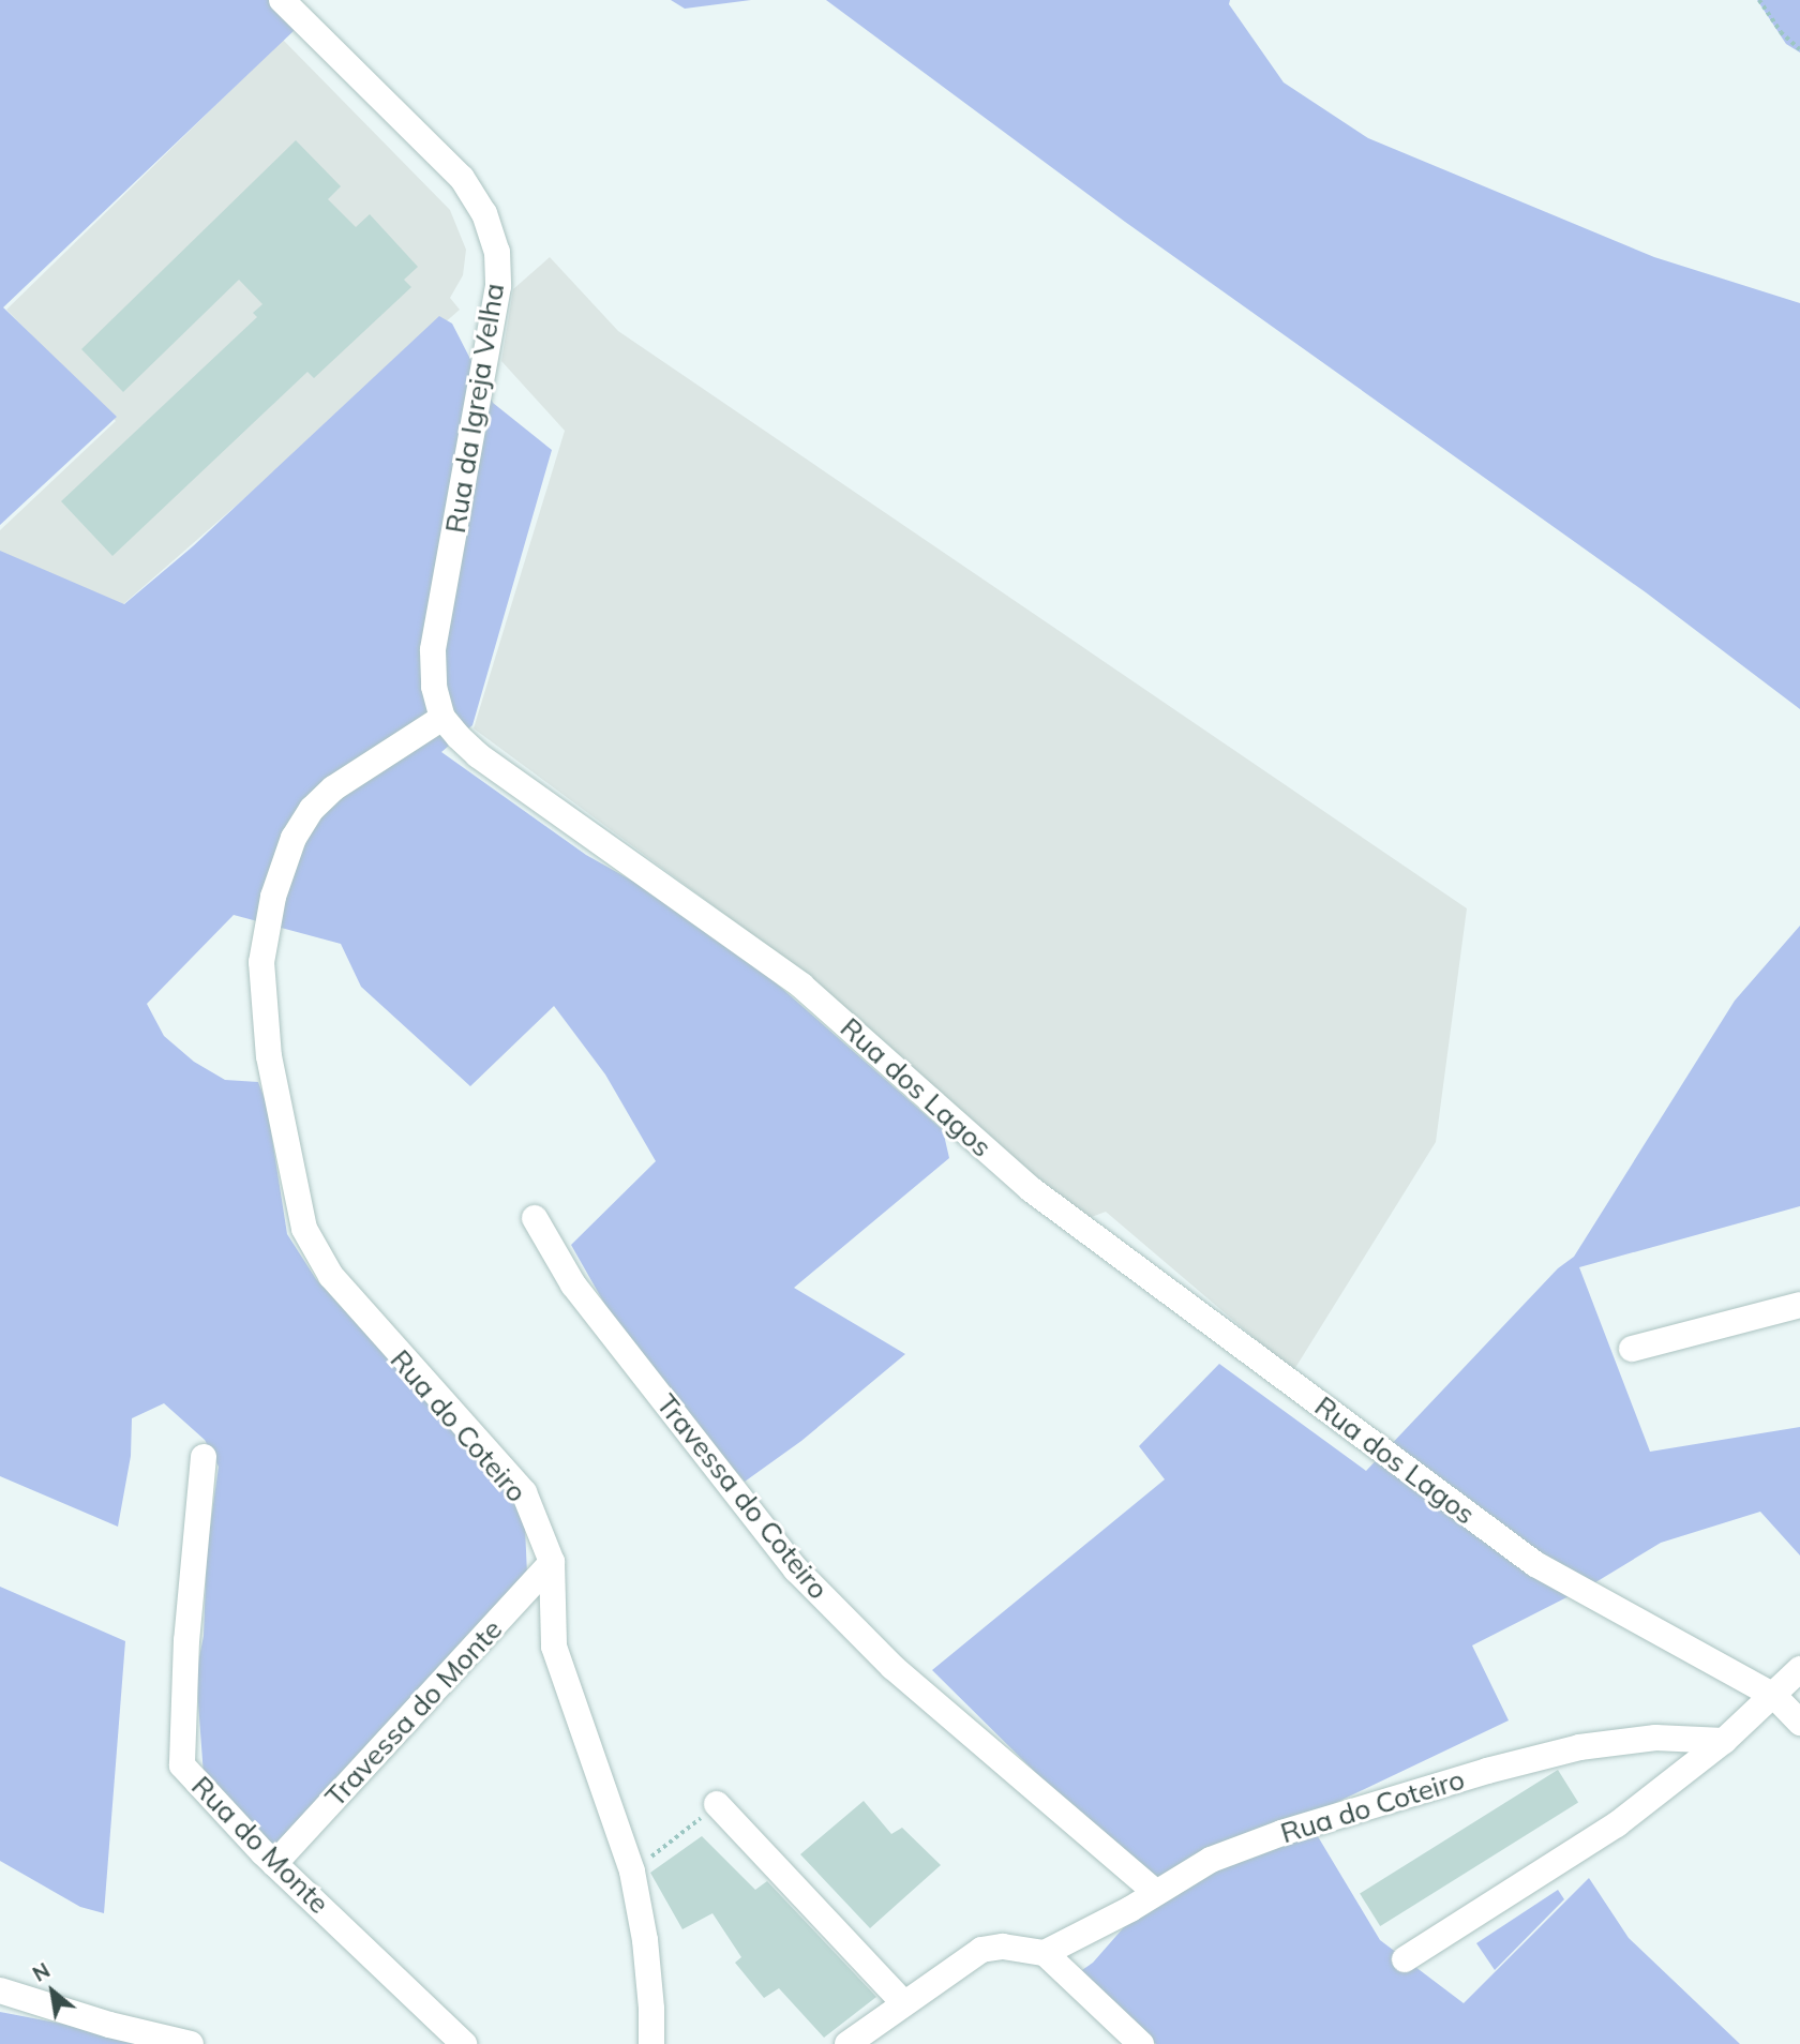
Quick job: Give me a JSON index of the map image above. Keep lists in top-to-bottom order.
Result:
{
  "streets": {
    "street": [
      "Rua da Igreja Velha",
      "Rua dos Lagos",
      "Rua do Coteiro",
      "Travessa do Coteiro",
      "Travessa do Monte",
      "Rua do Monte"
    ]
  },
  "crossings": [
    ["Rua da Igreja Velha", "Rua dos Lagos"],
    ["Rua da Igreja Velha", "Rua do Coteiro"],
    ["Rua dos Lagos", "Rua do Coteiro"],
    ["Rua do Coteiro", "Travessa do Coteiro"],
    ["Rua do Coteiro", "Travessa do Monte"],
    ["Travessa do Monte", "Rua do Monte"]
  ],
  "north": "top left"
}
